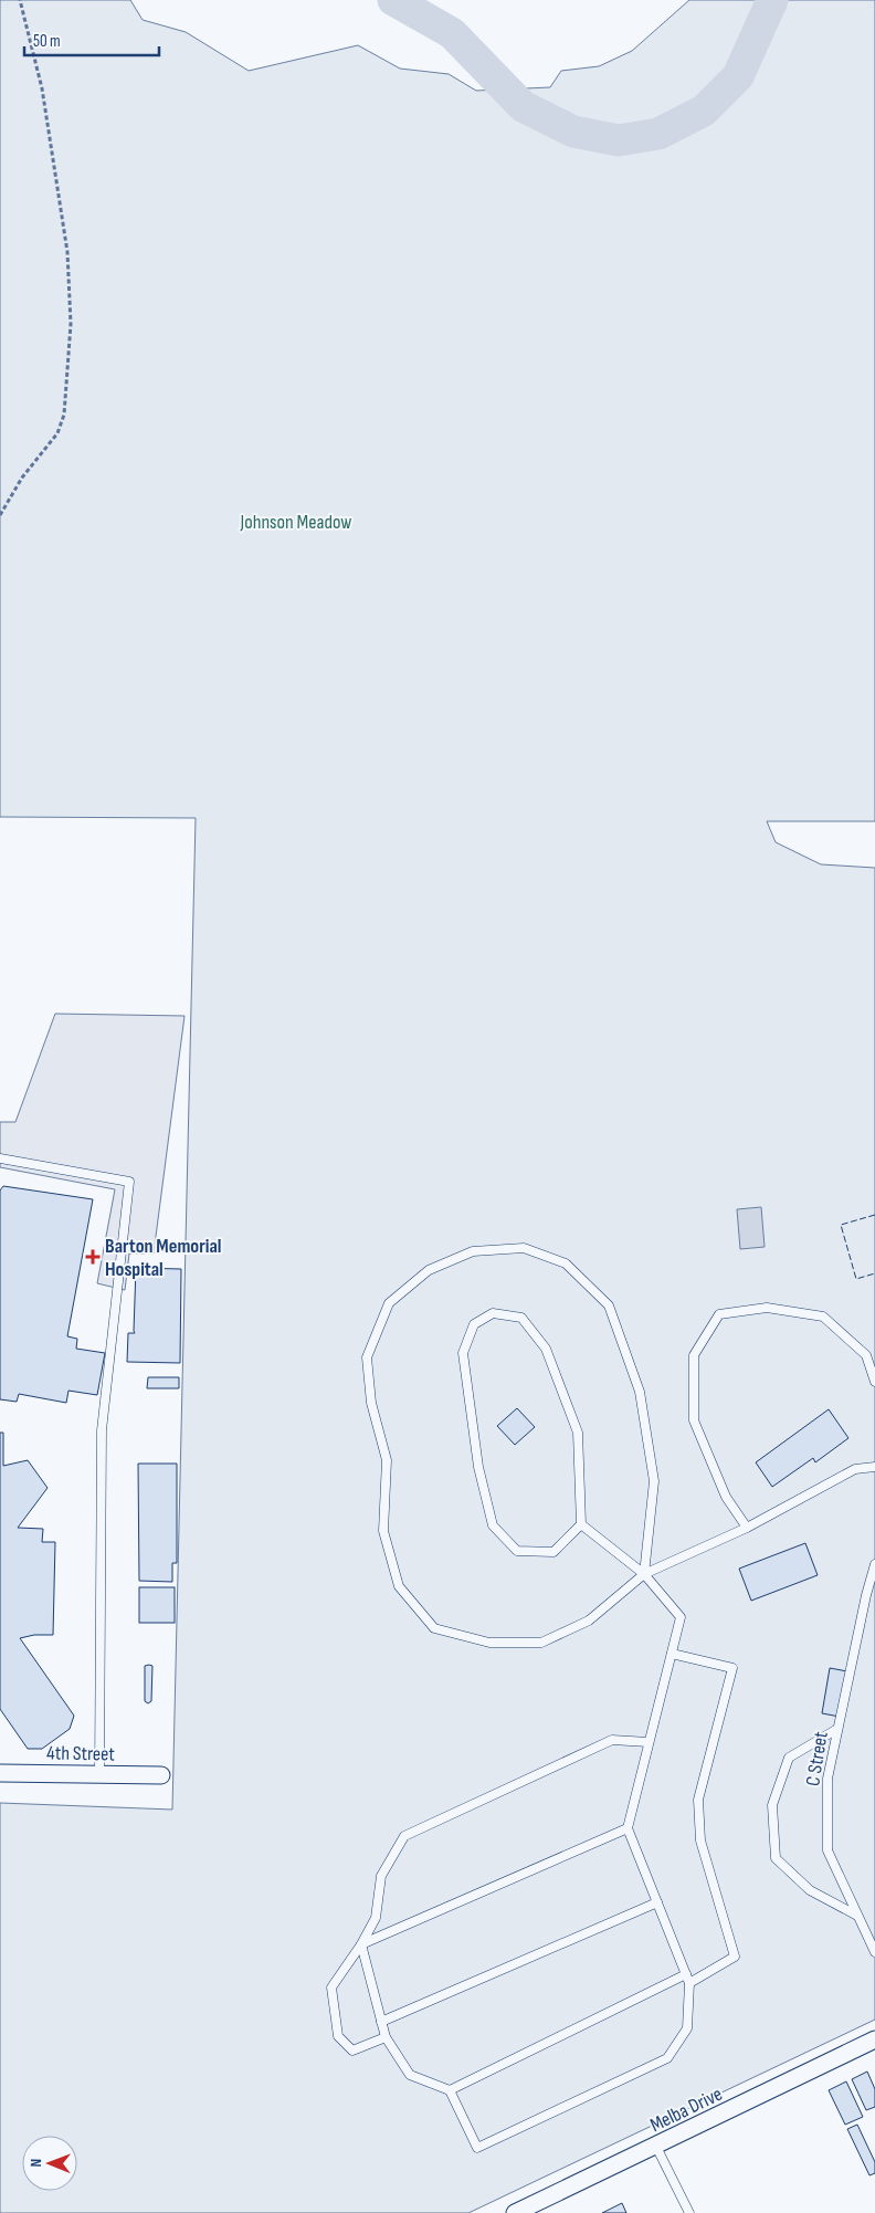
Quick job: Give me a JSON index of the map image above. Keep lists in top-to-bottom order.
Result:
{
  "streets": {
    "street": ["4th Street", "Melba Drive"],
    "lane": ["C Street"]
  },
  "parks": ["Johnson Meadow"],
  "places": {
    "health": ["Barton Memorial Hospital"]
  },
  "scale_bar": "50 m",
  "north": "left"
}
